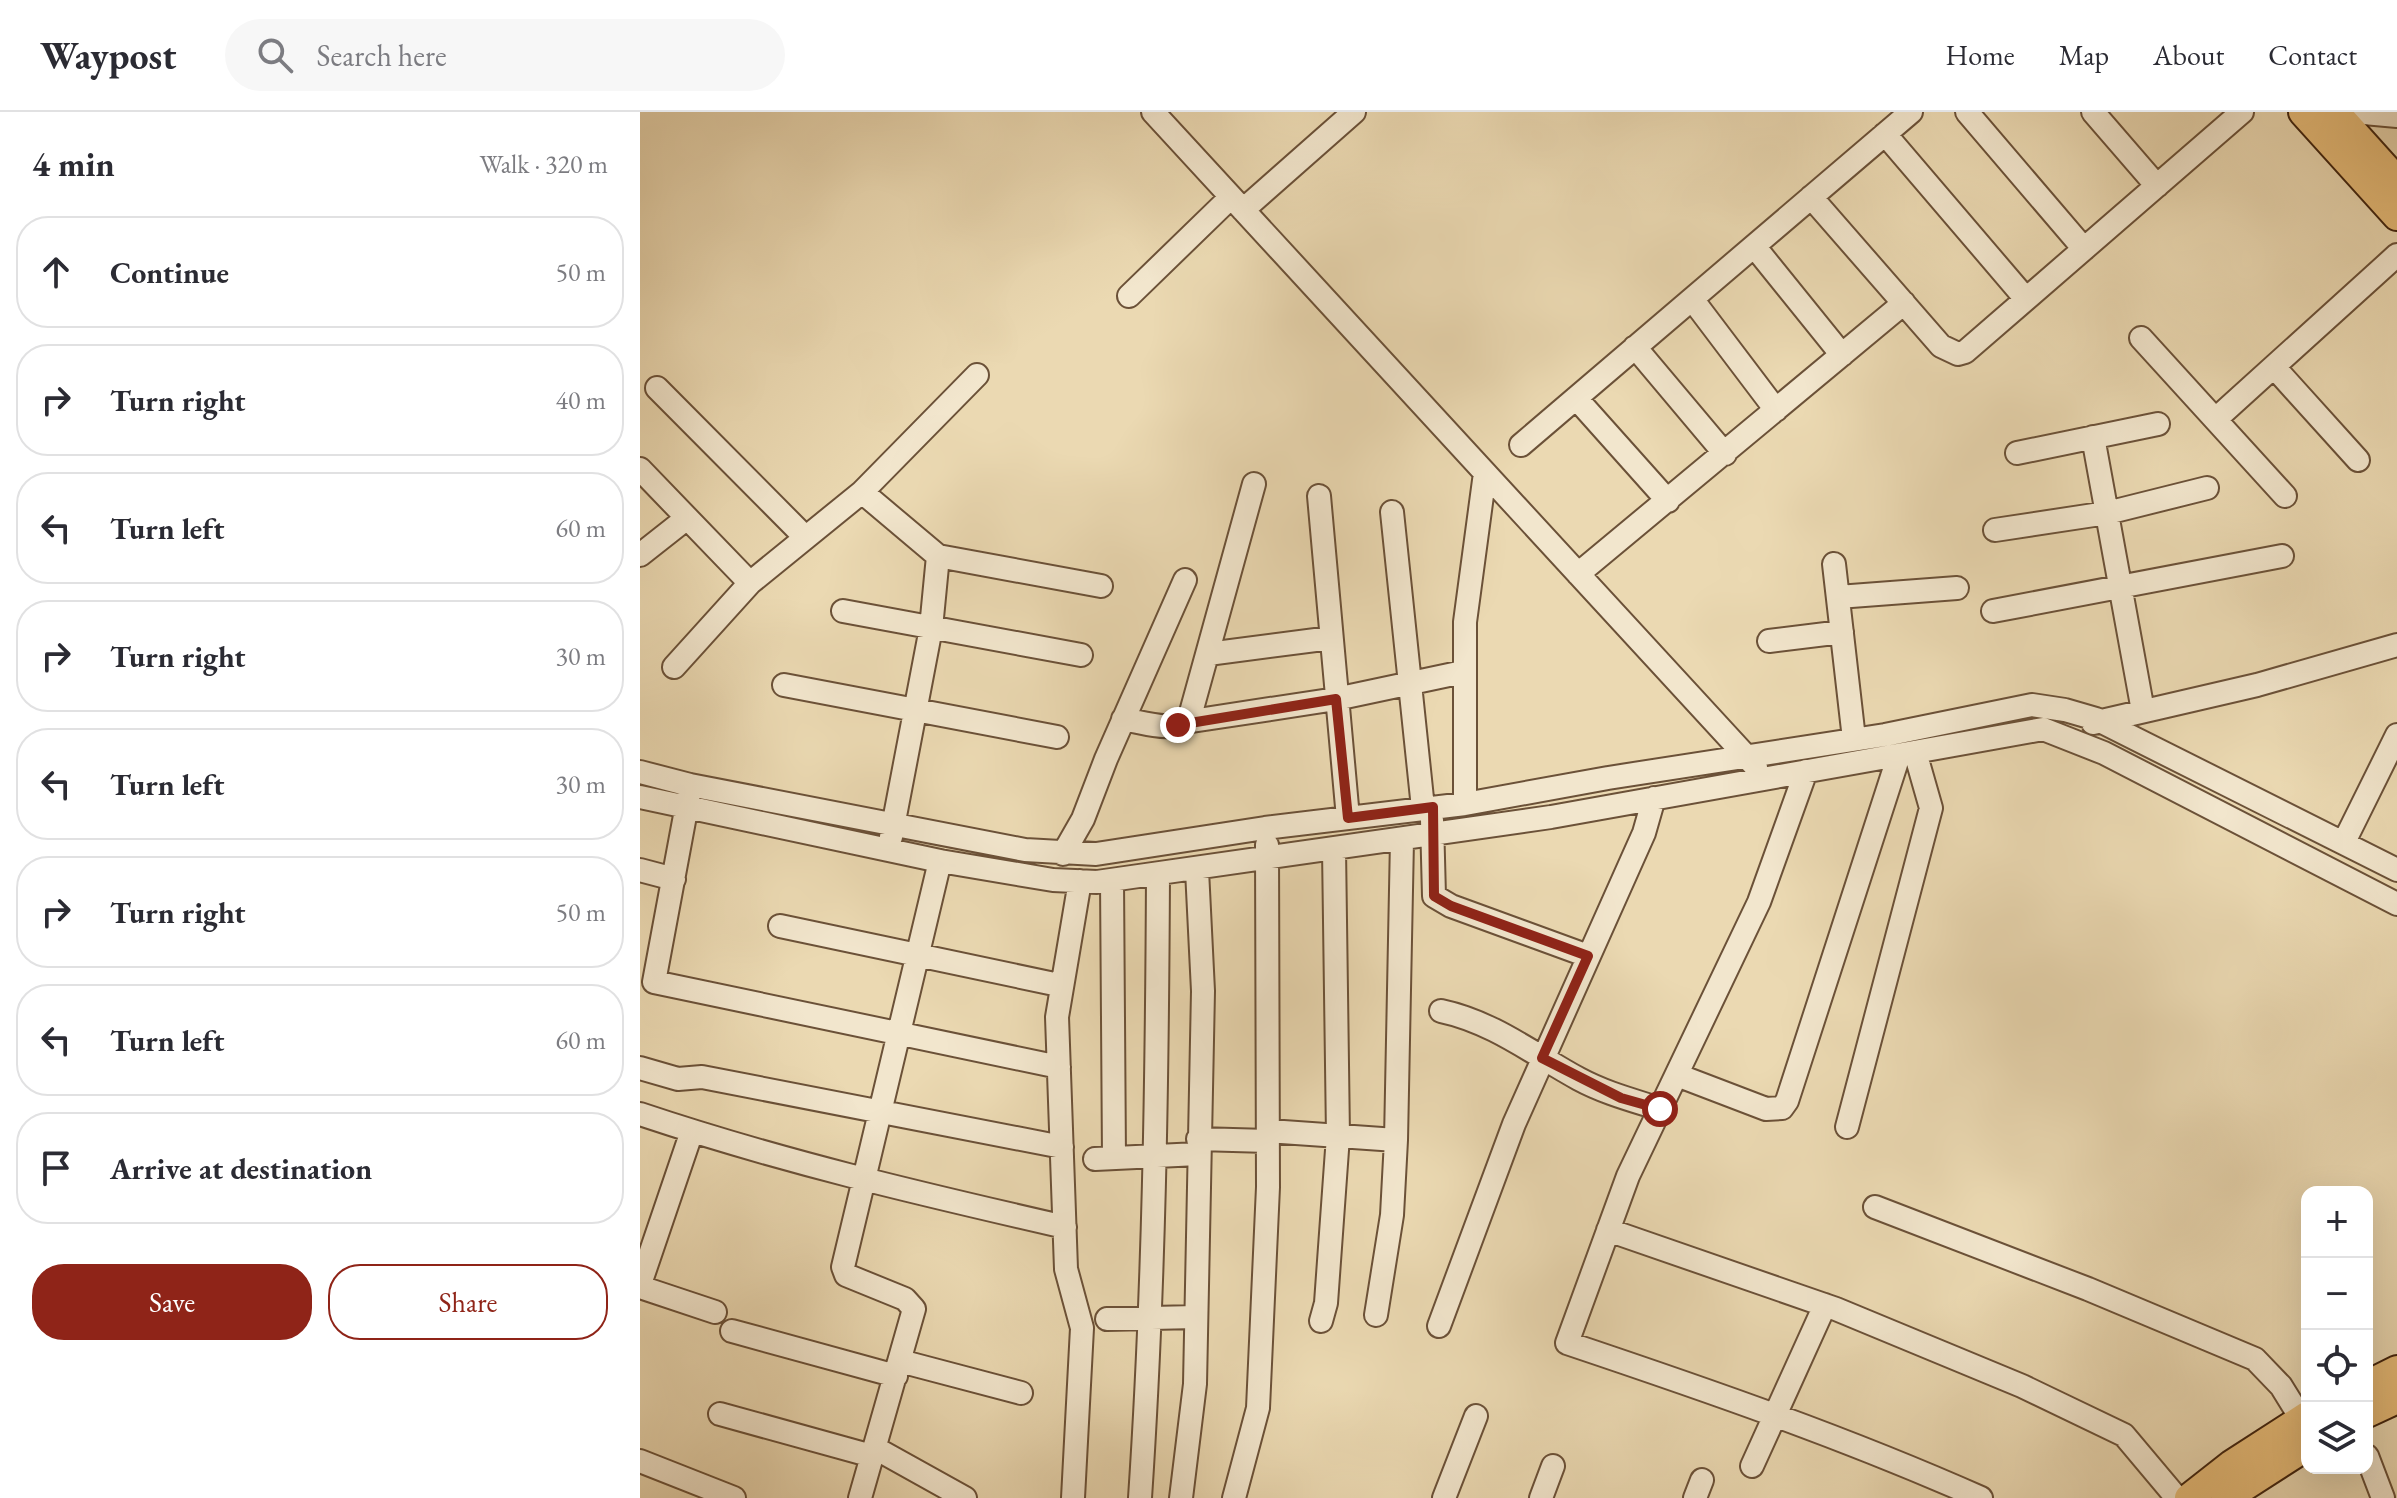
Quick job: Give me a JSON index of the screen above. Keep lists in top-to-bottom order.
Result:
{
  "page": {
    "header": "Waypost",
    "search": "Search here",
    "nav": [
      "Home",
      "Map",
      "About",
      "Contact"
    ],
    "heading": ["4 min", "Walk · 320 m"],
    "list": [
      ["Continue", "50 m"],
      ["Turn right", "40 m"],
      ["Turn left", "60 m"],
      ["Turn right", "30 m"],
      ["Turn left", "30 m"],
      ["Turn right", "50 m"],
      ["Turn left", "60 m"],
      "Arrive at destination"
    ],
    "map_buttons": ["+", "−"],
    "buttons": ["Save", "Share"]
  }
}
